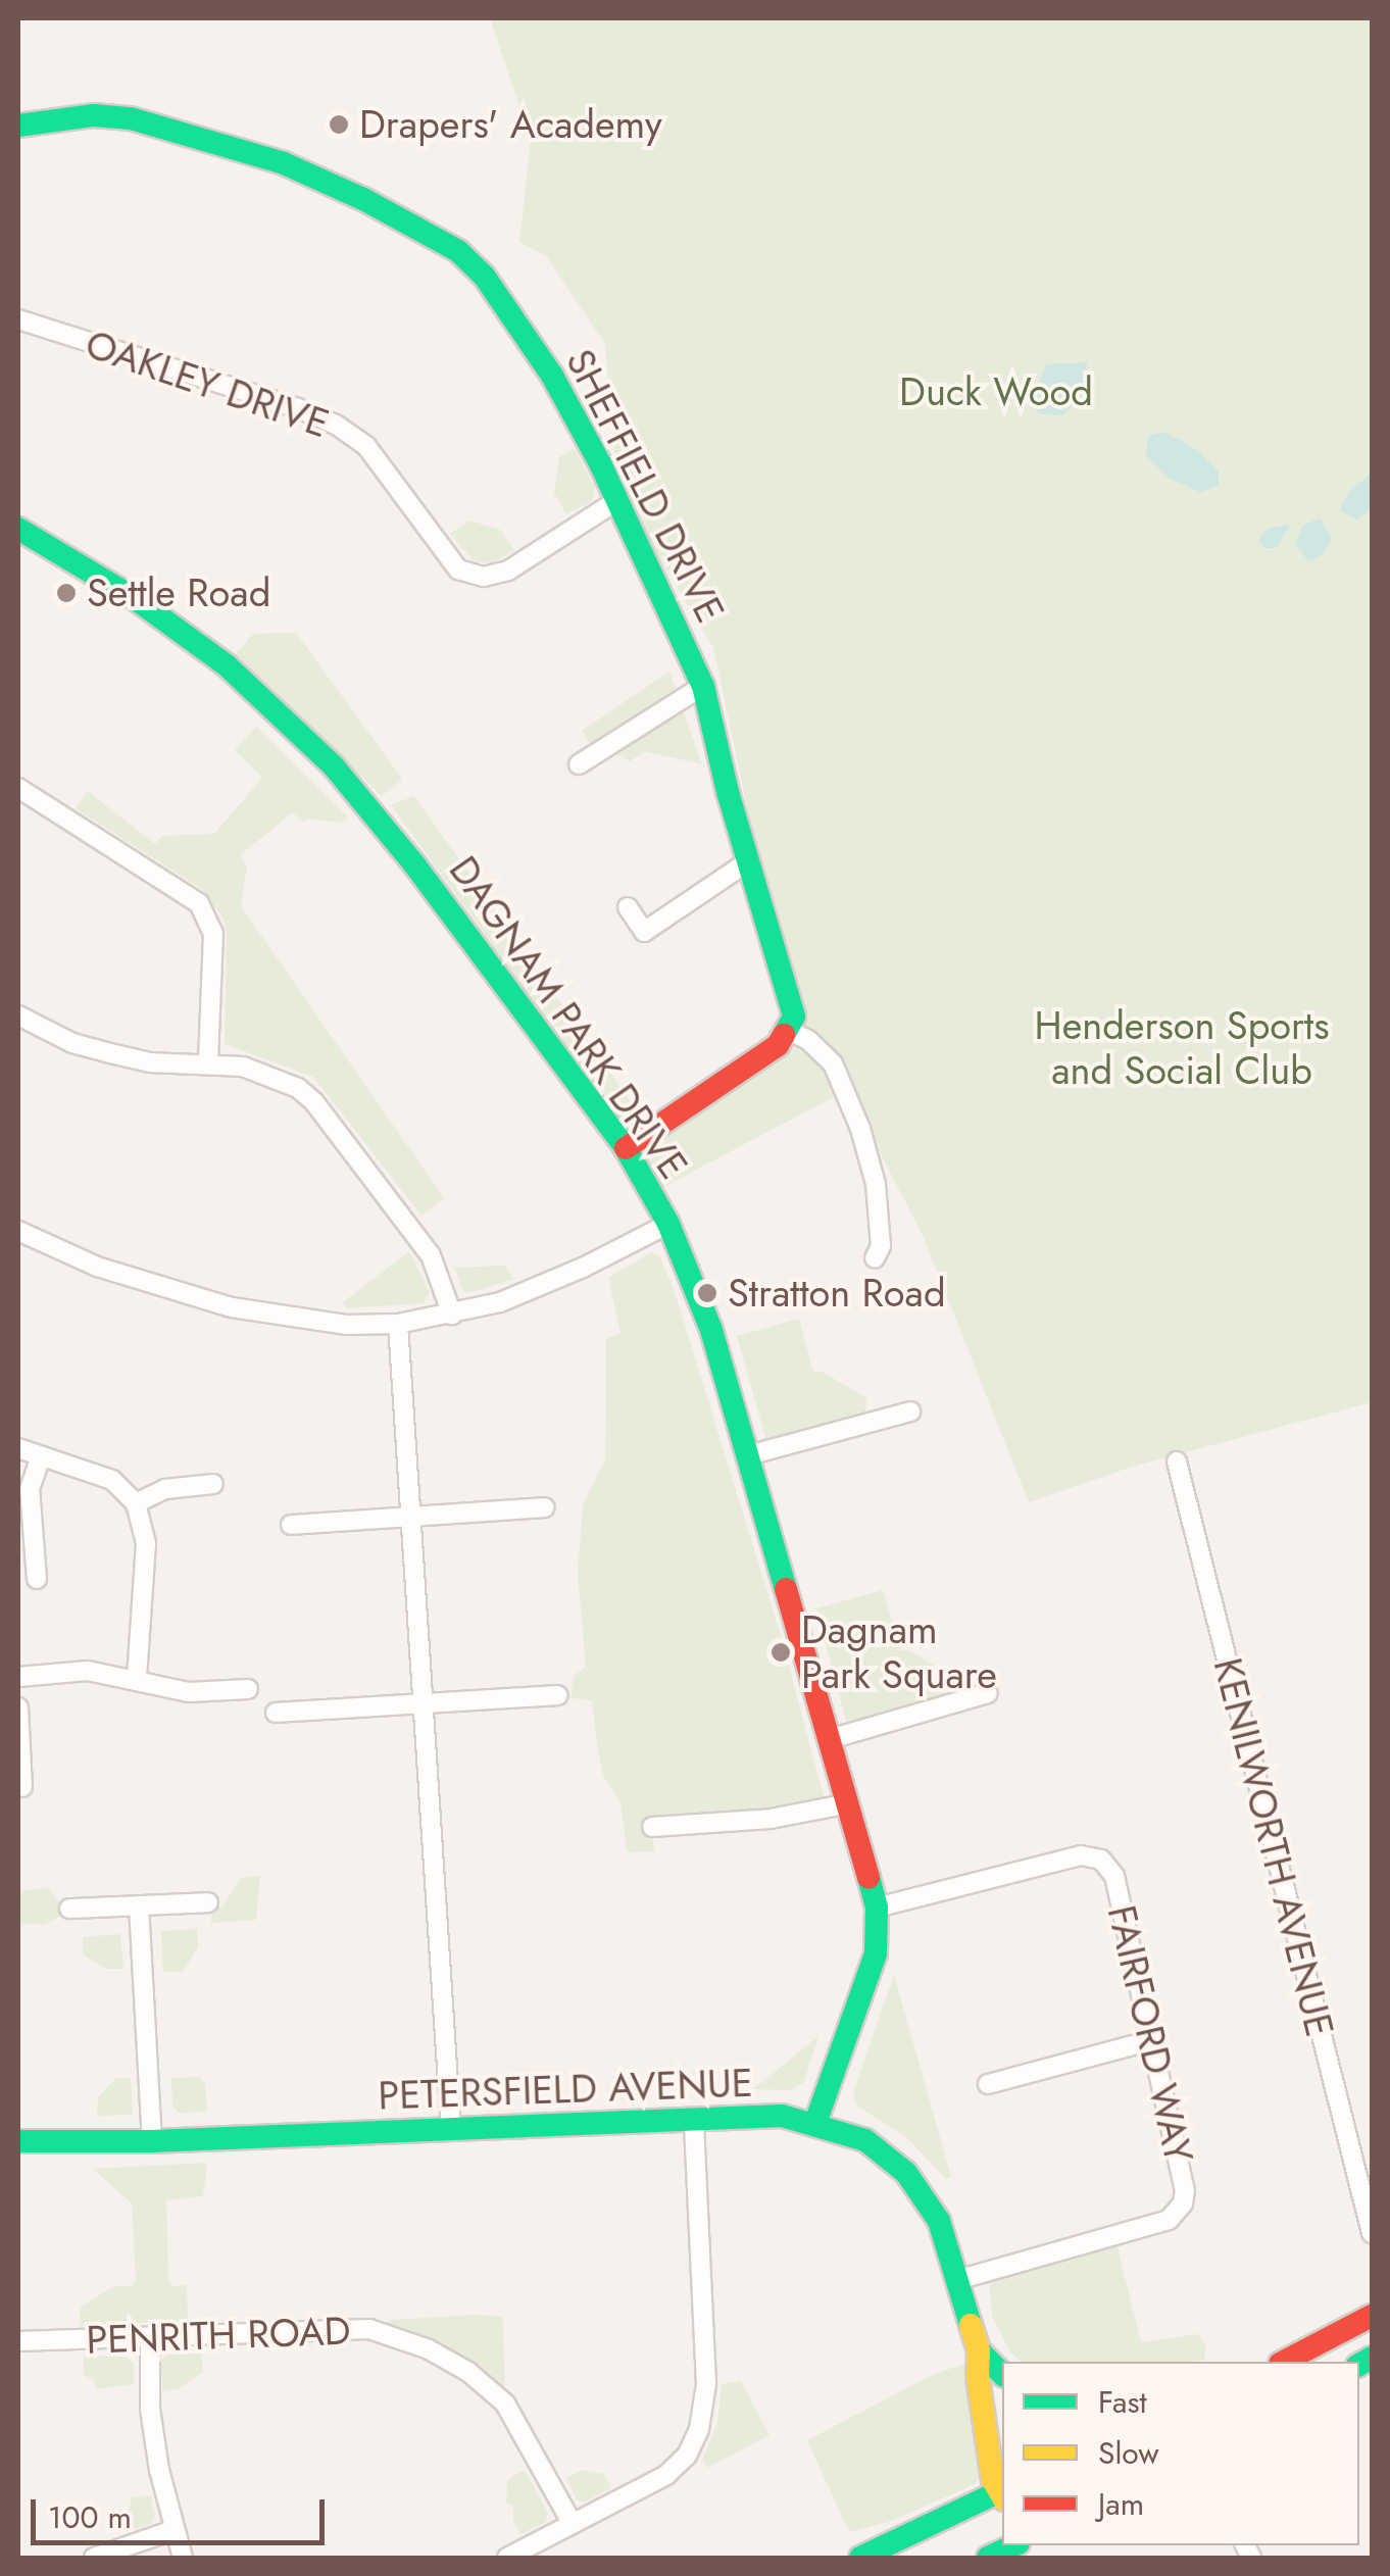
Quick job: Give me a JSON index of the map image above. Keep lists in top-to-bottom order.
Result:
{
  "streets": {
    "main road": ["SHEFFIELD DRIVE", "DAGNAM PARK DRIVE", "PETERSFIELD AVENUE"],
    "street": [
      "OAKLEY DRIVE",
      "KENILWORTH AVENUE",
      "FAIRFORD WAY",
      "PENRITH ROAD"
    ]
  },
  "crossings": [
    ["OAKLEY DRIVE", "SHEFFIELD DRIVE"],
    ["DAGNAM PARK DRIVE", "FAIRFORD WAY"],
    ["DAGNAM PARK DRIVE", "PETERSFIELD AVENUE"],
    ["FAIRFORD WAY", "PETERSFIELD AVENUE"]
  ],
  "parks": ["Duck Wood", "Henderson Sports and Social Club"],
  "places": [
    "Drapers' Academy",
    "Settle Road",
    "Stratton Road",
    "Dagnam Park Square"
  ],
  "legend": ["Fast", "Slow", "Jam"],
  "scale_bar": "100 m"
}
